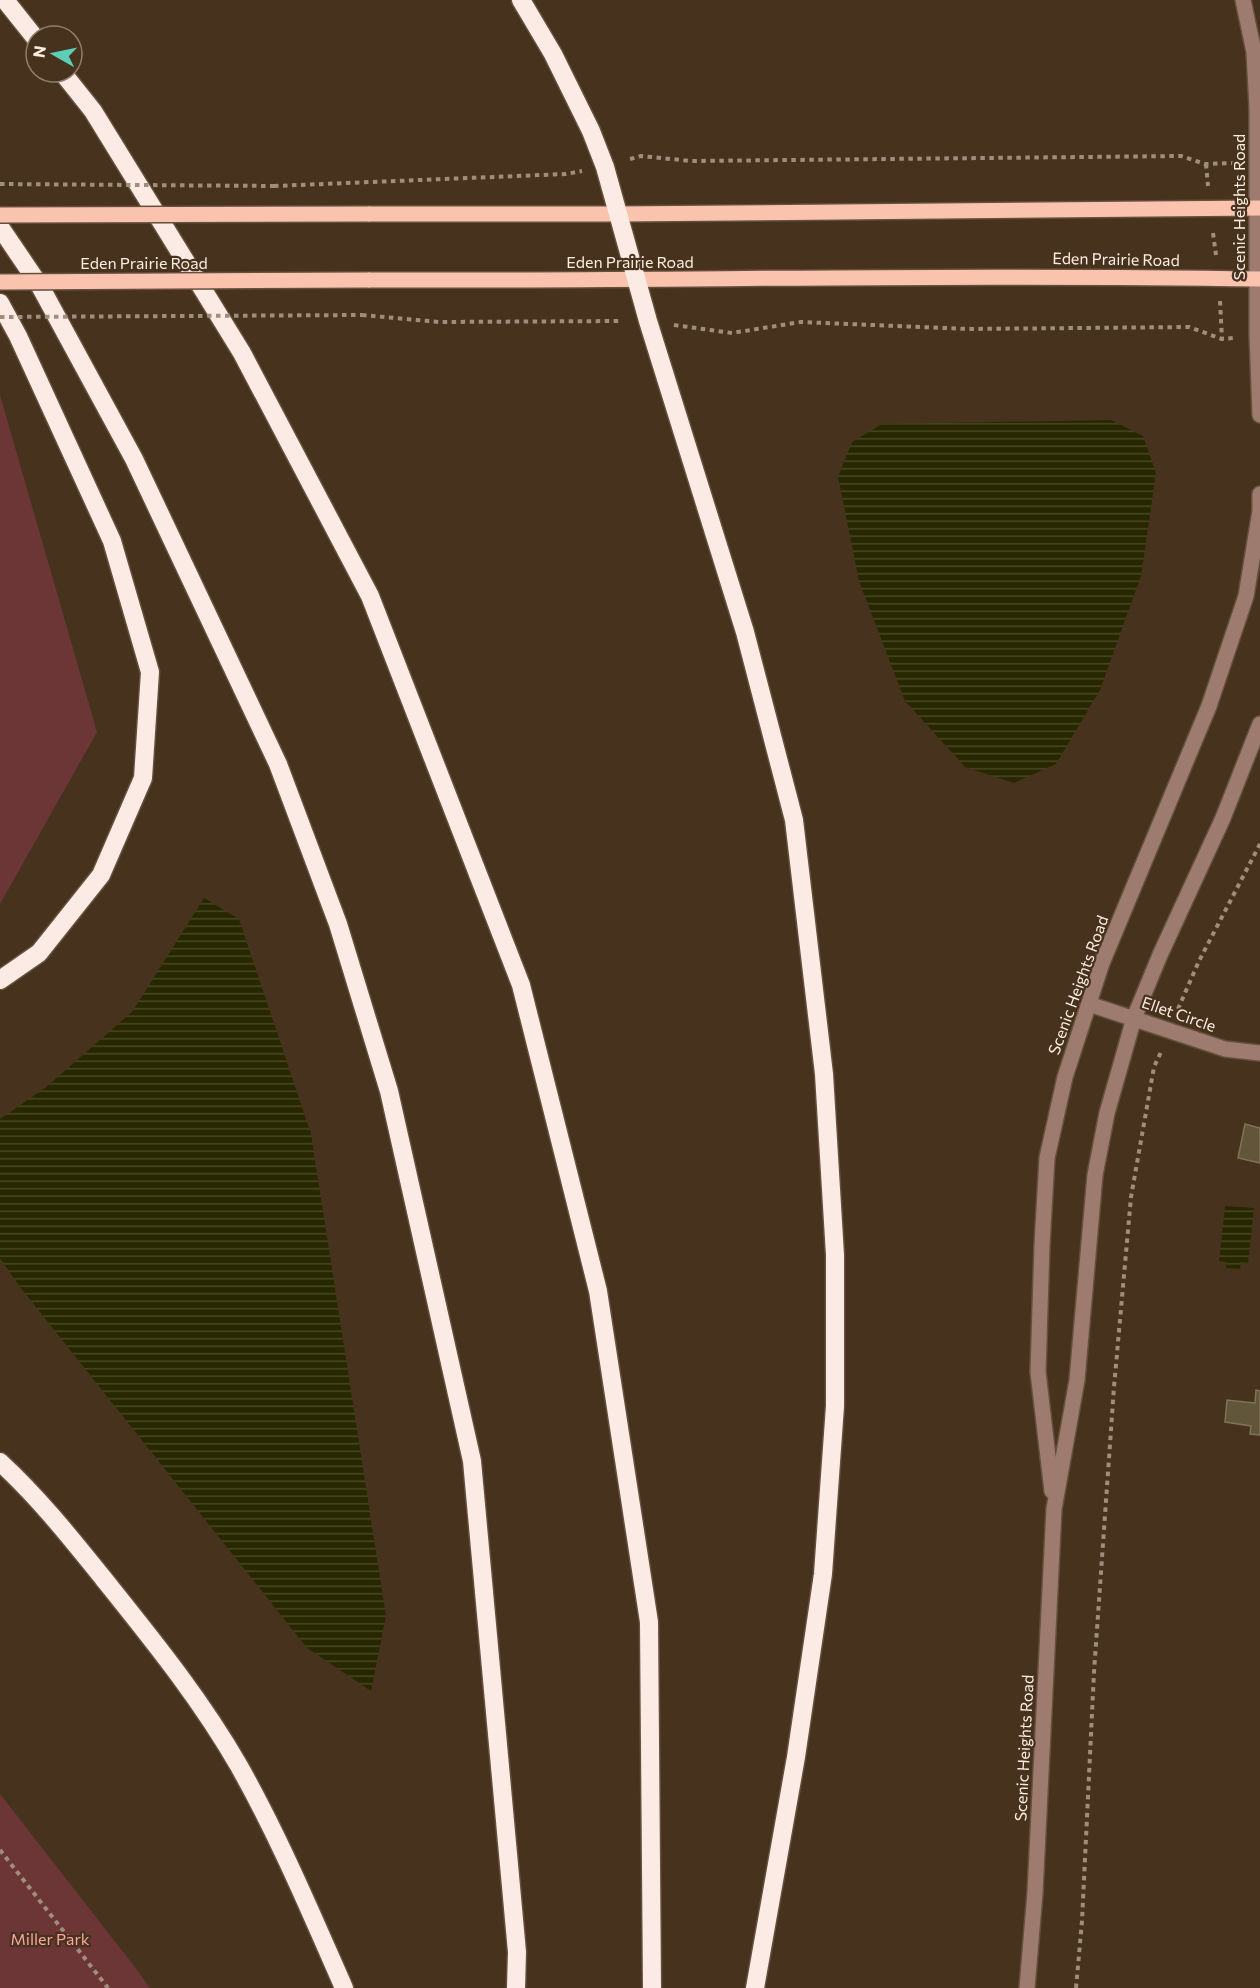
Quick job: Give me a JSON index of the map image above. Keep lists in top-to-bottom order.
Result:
{
  "streets": {
    "main road": ["Eden Prairie Road"],
    "street": ["Scenic Heights Road", "Ellet Circle"]
  },
  "crossings": [
    ["Scenic Heights Road", "Eden Prairie Road"],
    ["Scenic Heights Road", "Ellet Circle"]
  ],
  "parks": ["Miller Park"],
  "north": "left"
}
